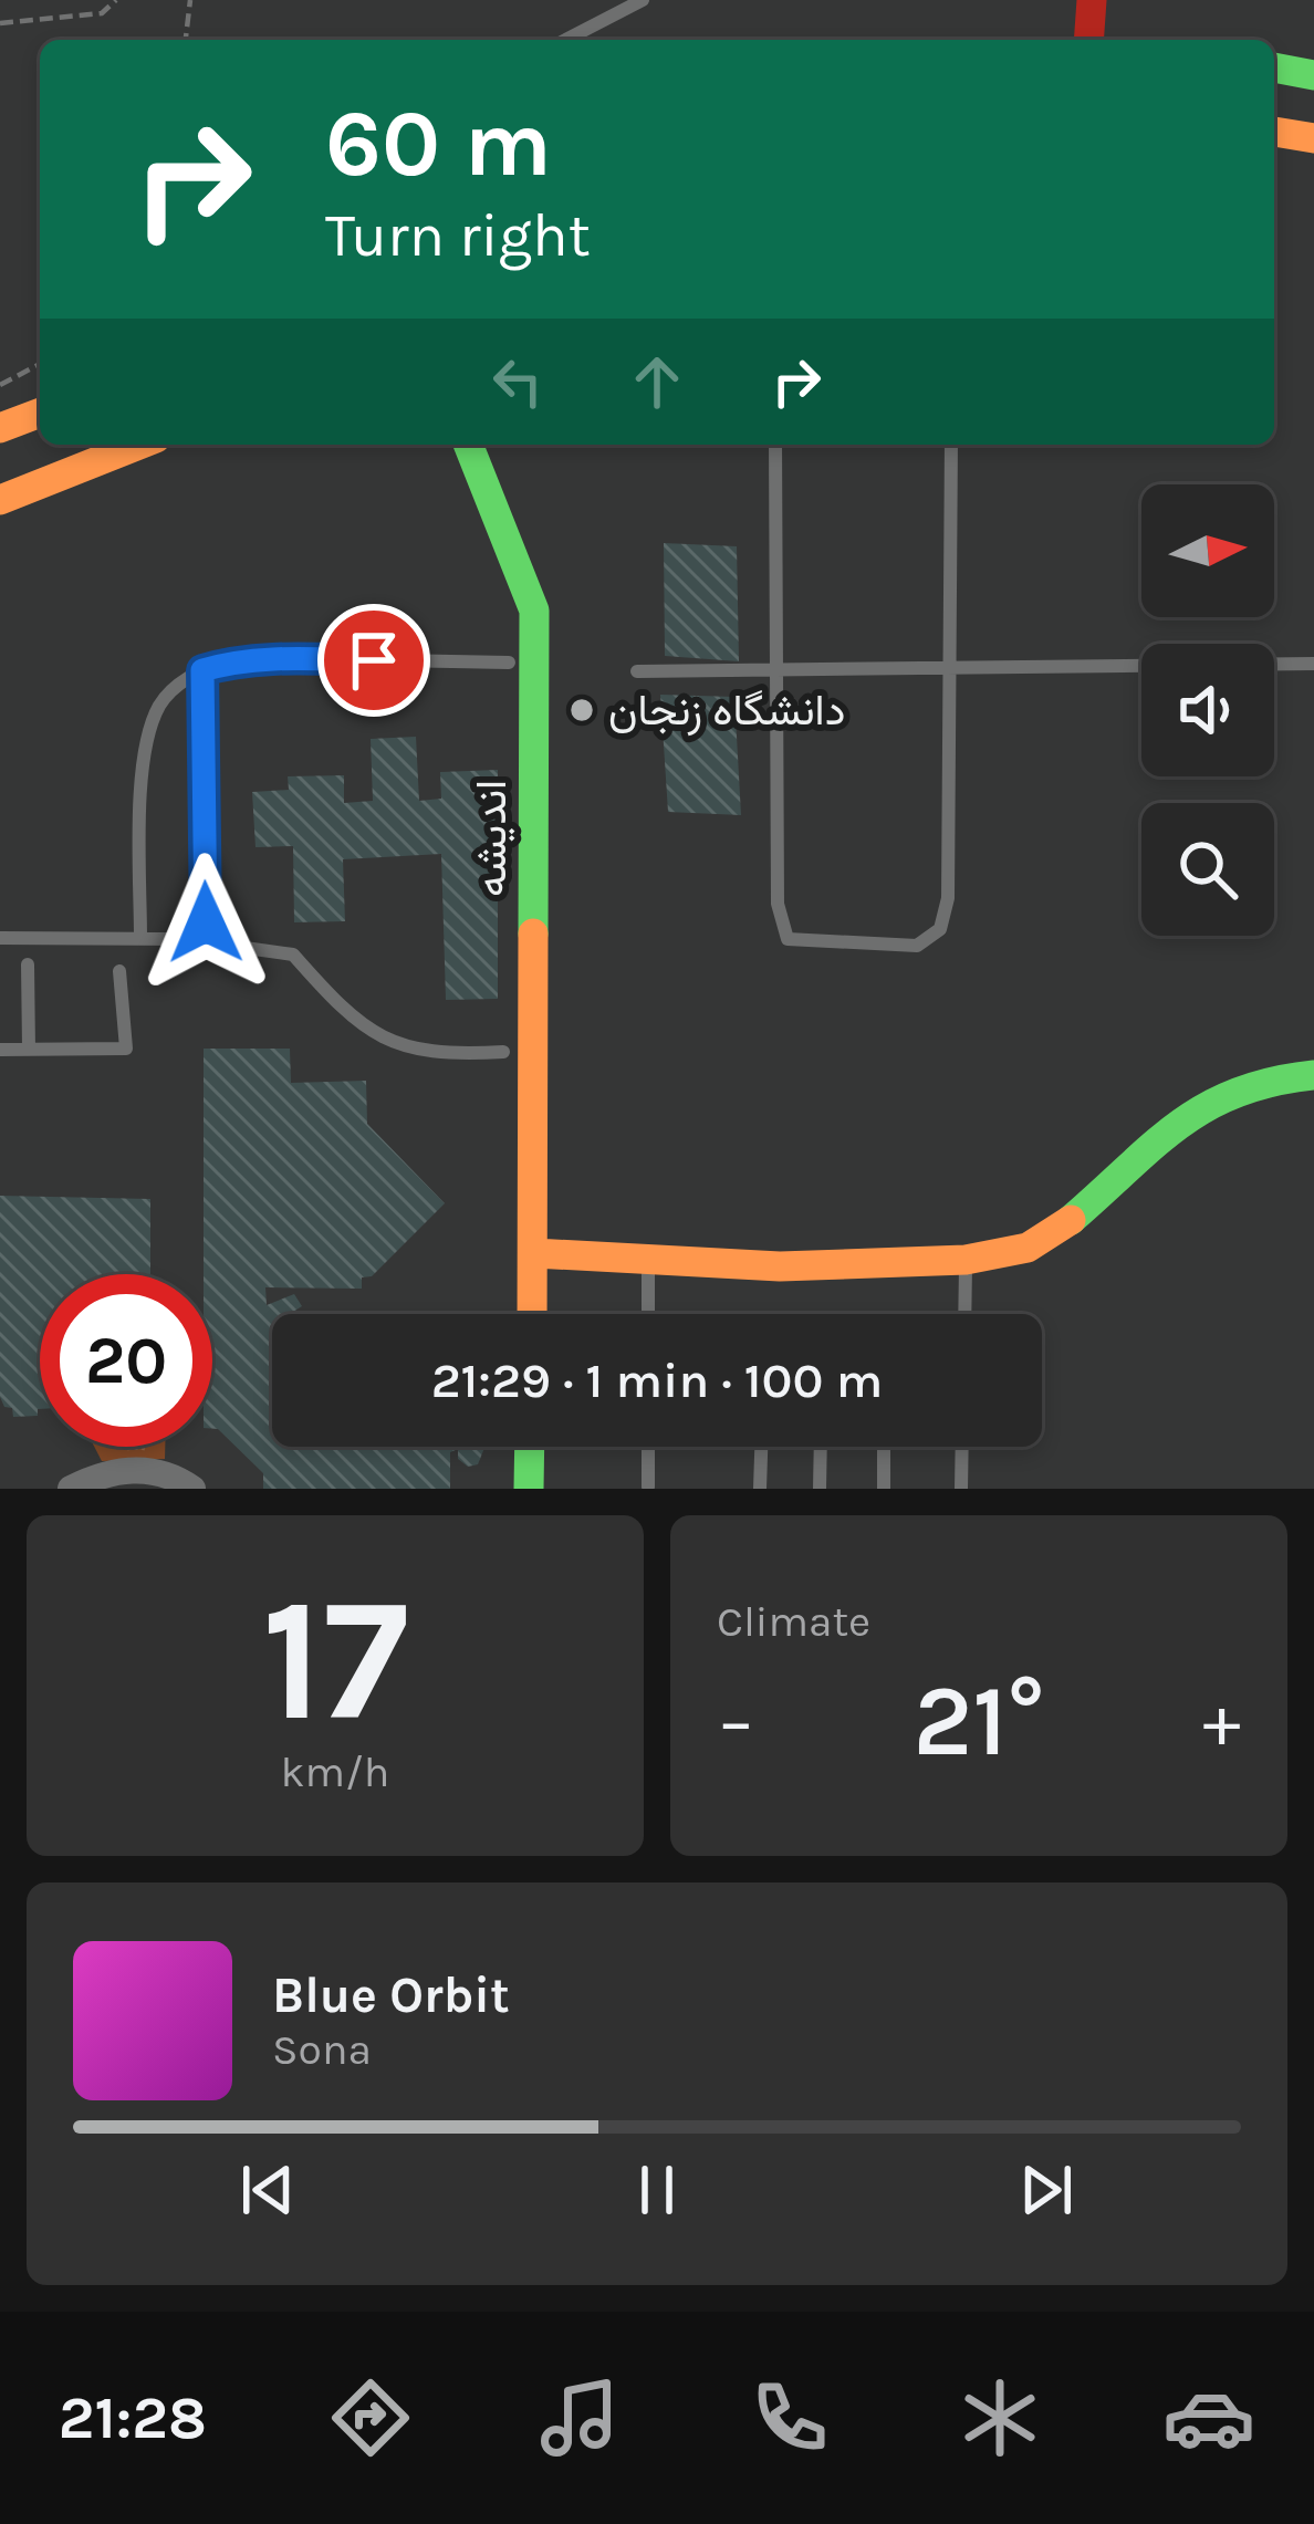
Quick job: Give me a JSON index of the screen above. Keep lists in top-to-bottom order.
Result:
{
  "streets": {
    "street": ["اندیشه"]
  },
  "places": ["دانشگاه زنجان"],
  "north": "right",
  "page": {
    "turn": ["60 m", "Turn right"],
    "limit": "20",
    "trip": "21:29 · 1 min · 100 m",
    "tile": [
      ["17", "km/h"],
      "Climate"
    ],
    "heat": ["−", "21°", "+"],
    "song": ["Blue Orbit", "Sona"],
    "tabs": "21:28"
  }
}
